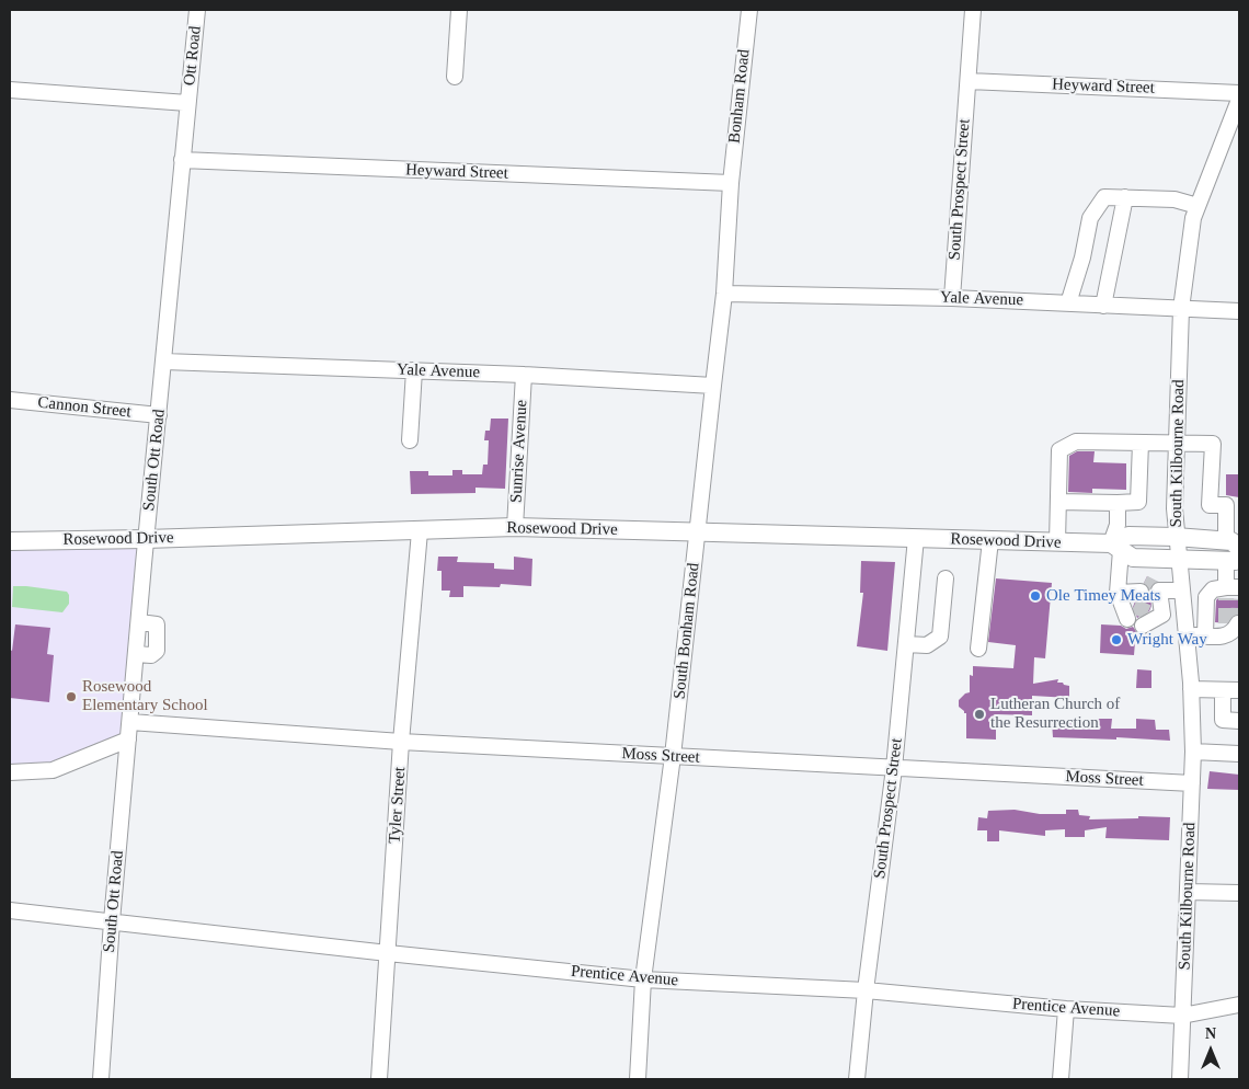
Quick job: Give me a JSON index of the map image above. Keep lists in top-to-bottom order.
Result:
{
  "streets": {
    "main road": ["Rosewood Drive"],
    "street": [
      "Ott Road",
      "Heyward Street",
      "Bonham Road",
      "South Prospect Street",
      "Yale Avenue",
      "Cannon Street",
      "Sunrise Avenue",
      "South Kilbourne Road",
      "South Ott Road",
      "South Bonham Road",
      "Moss Street",
      "Tyler Street",
      "Prentice Avenue"
    ]
  },
  "crossings": [
    ["Ott Road", "South Ott Road"],
    ["Heyward Street", "Bonham Road"],
    ["Heyward Street", "South Prospect Street"],
    ["Heyward Street", "South Ott Road"],
    ["Heyward Street", "South Bonham Road"],
    ["Bonham Road", "South Bonham Road"],
    ["South Prospect Street", "Yale Avenue"],
    ["South Prospect Street", "Rosewood Drive"],
    ["South Prospect Street", "Moss Street"],
    ["South Prospect Street", "Prentice Avenue"],
    ["Yale Avenue", "Sunrise Avenue"],
    ["Yale Avenue", "South Kilbourne Road"],
    ["Yale Avenue", "South Ott Road"],
    ["Yale Avenue", "South Bonham Road"],
    ["Cannon Street", "South Ott Road"],
    ["Sunrise Avenue", "Rosewood Drive"],
    ["South Kilbourne Road", "Rosewood Drive"],
    ["South Kilbourne Road", "Moss Street"],
    ["South Kilbourne Road", "Prentice Avenue"],
    ["South Ott Road", "Rosewood Drive"],
    ["South Ott Road", "Moss Street"],
    ["South Ott Road", "Prentice Avenue"],
    ["Rosewood Drive", "South Bonham Road"],
    ["Rosewood Drive", "Tyler Street"],
    ["South Bonham Road", "Moss Street"],
    ["South Bonham Road", "Prentice Avenue"],
    ["Moss Street", "Tyler Street"],
    ["Tyler Street", "Prentice Avenue"]
  ],
  "places": [
    "Ole Timey Meats",
    "Wright Way",
    "Rosewood Elementary School",
    "Lutheran Church of the Resurrection"
  ],
  "north": "top"
}
